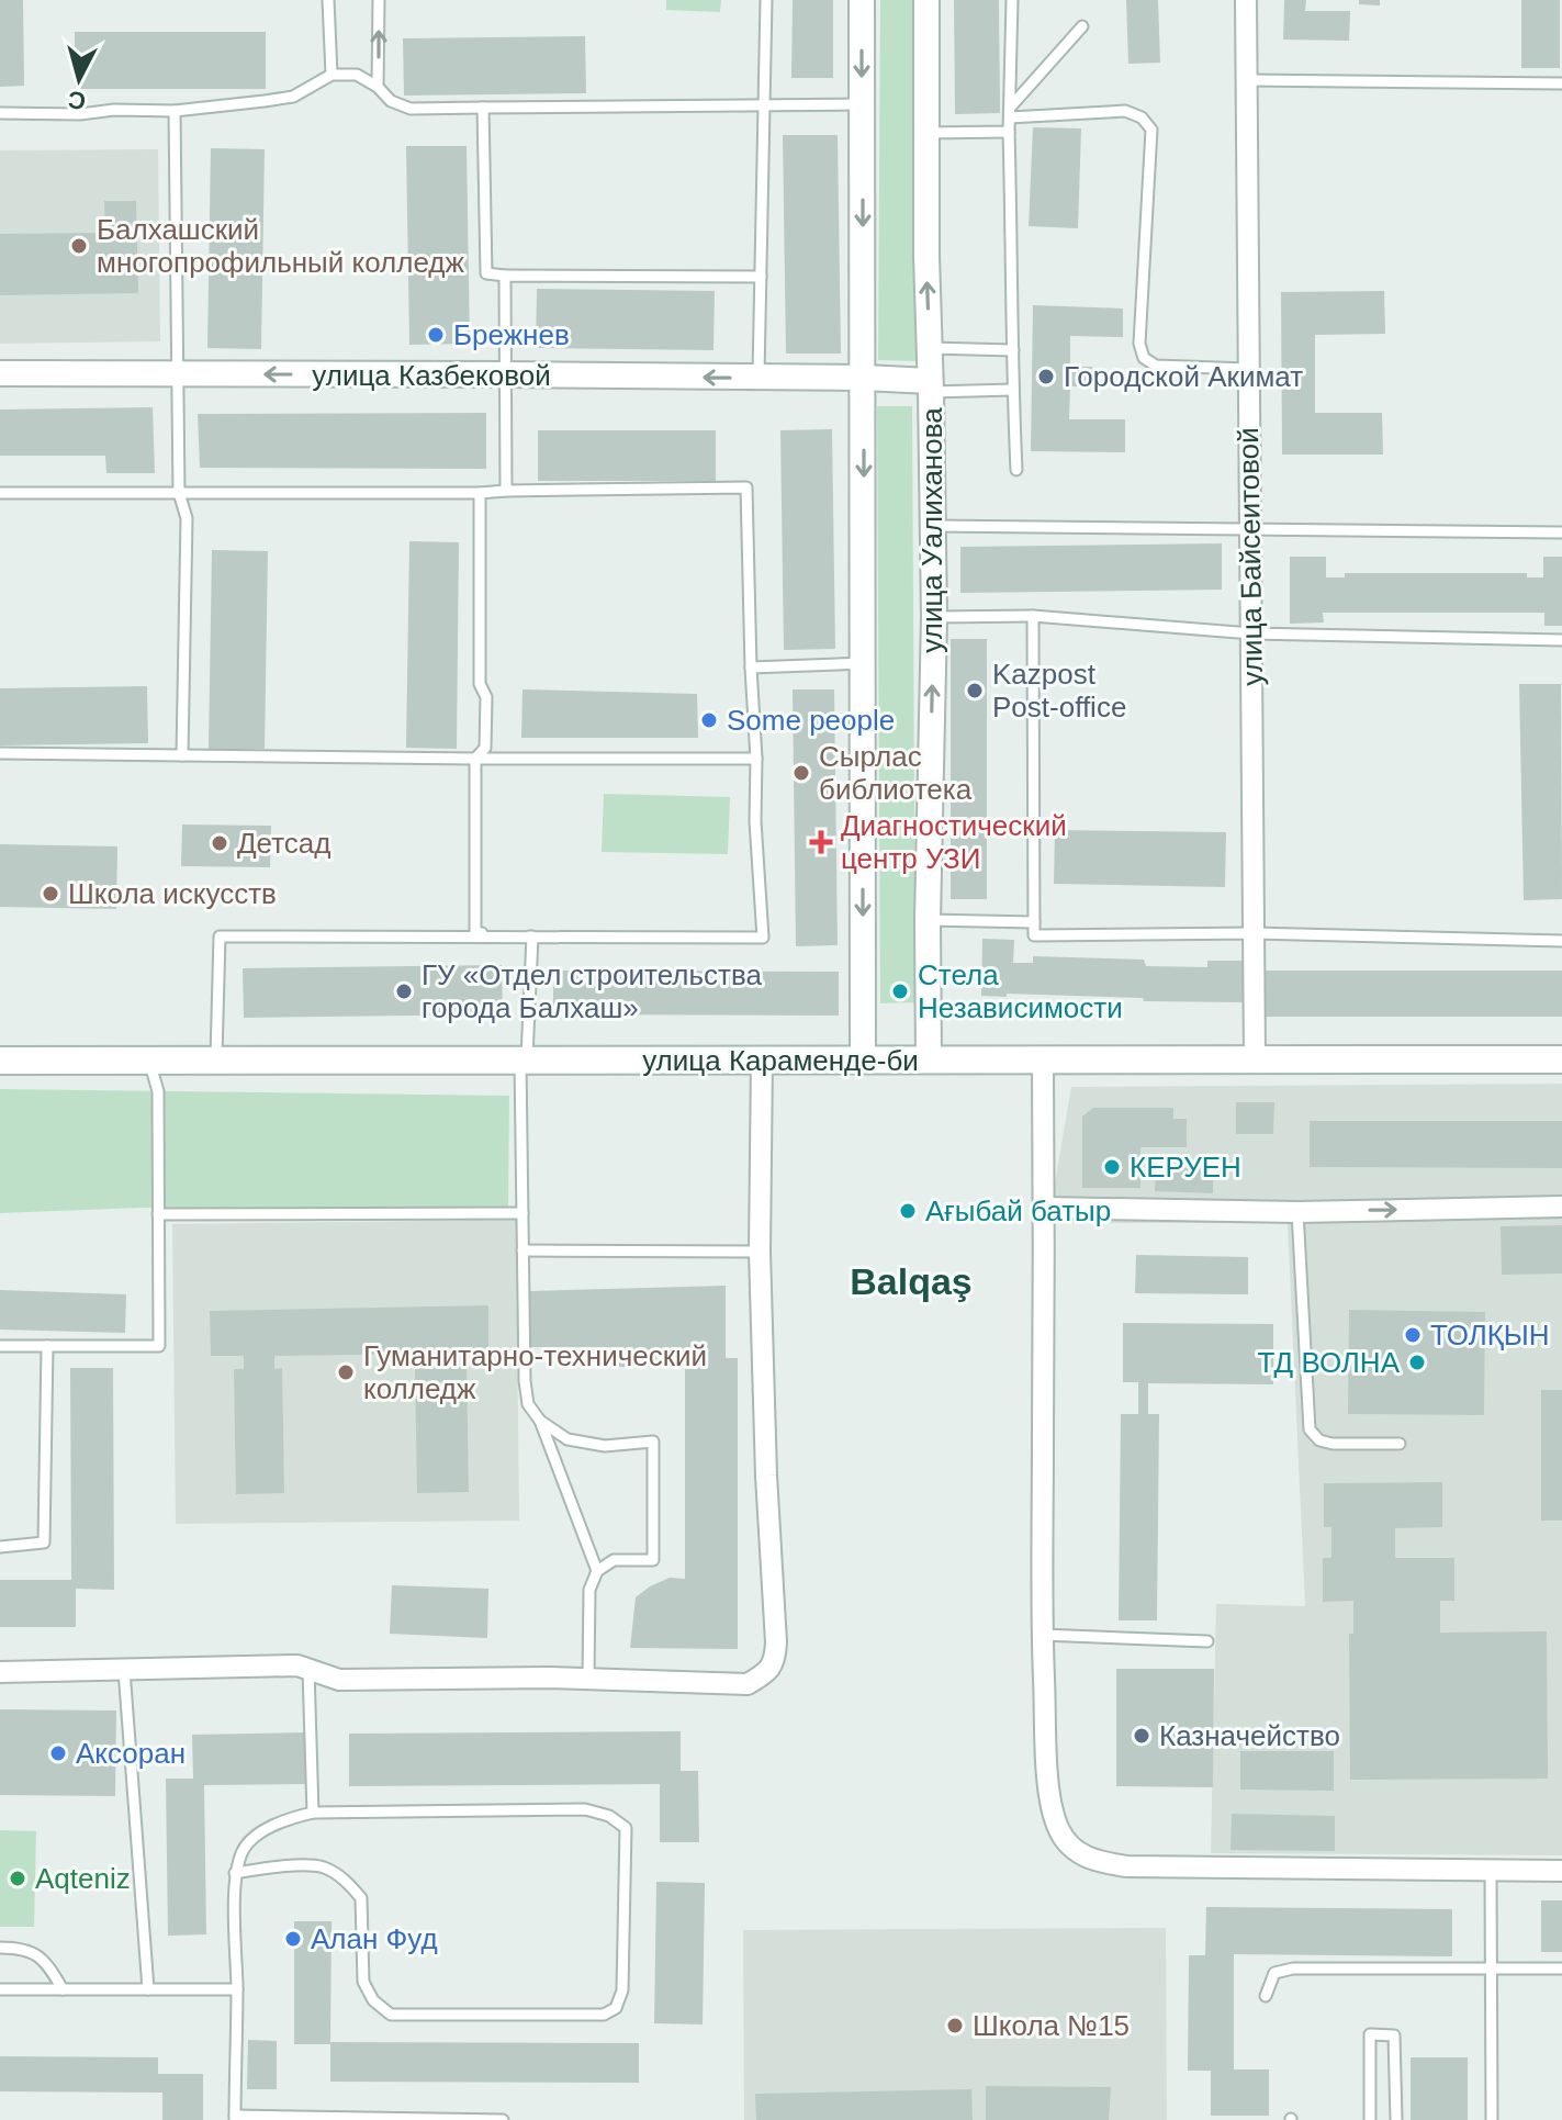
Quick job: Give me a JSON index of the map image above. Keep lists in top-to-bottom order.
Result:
{
  "streets": {
    "main road": ["улица Караменде-би"],
    "street": ["улица Казбековой", "улица Уалиханова", "улица Байсеитовой"]
  },
  "crossings": [
    ["улица Казбековой", "улица Уалиханова"],
    ["улица Уалиханова", "улица Караменде-би"],
    ["улица Байсеитовой", "улица Караменде-би"]
  ],
  "one_way": ["улица Казбековой"],
  "districts": ["Balqaş"],
  "places": {
    "other": [
      "Балхашский многопрофильный колледж",
      "Брежнев",
      "Городской Акимат",
      "Kazpost Post-office",
      "Some people",
      "Сырлас библиотека",
      "Детсад",
      "Школа искусств",
      "ГУ «Отдел строительства города Балхаш»",
      "Стела Независимости",
      "КЕРУЕН",
      "Ағыбай батыр",
      "ТОЛҚЫН",
      "ТД ВОЛНА",
      "Гуманитарно-технический колледж",
      "Казначейство",
      "Аксоран",
      "Aqteniz",
      "Алан Фуд",
      "Школа №15"
    ],
    "health": ["Диагностический центр УЗИ"]
  },
  "north": "bottom"
}
